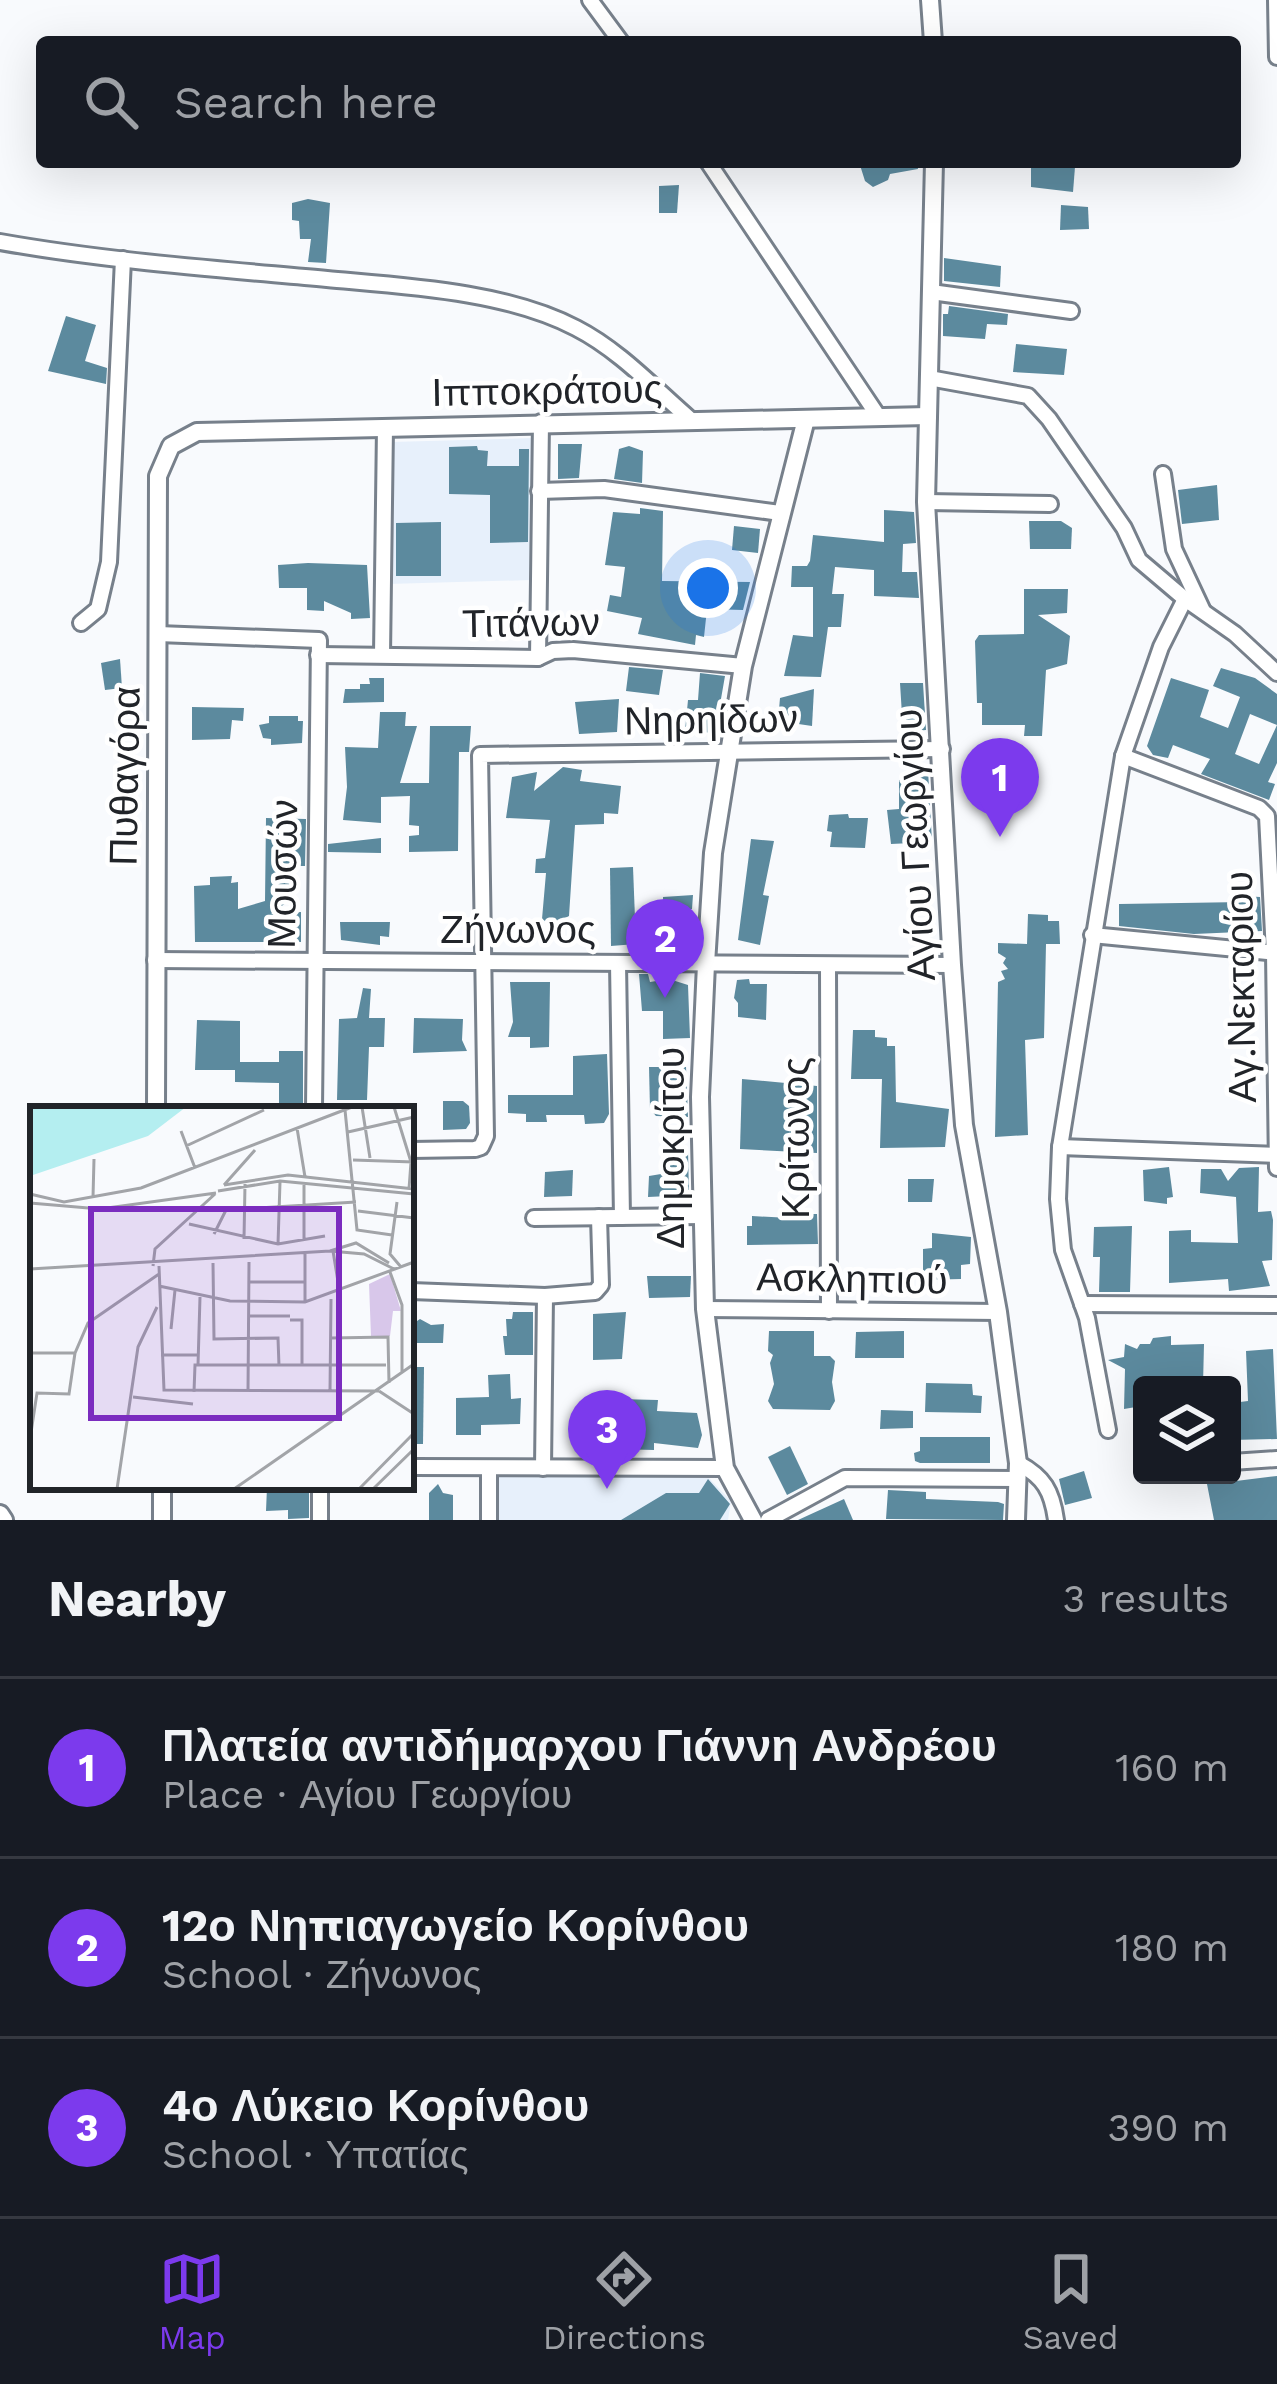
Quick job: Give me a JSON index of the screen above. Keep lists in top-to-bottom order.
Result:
{
  "streets": {
    "street": [
      "Ιπποκράτους",
      "Τιτάνων",
      "Νηρηίδων",
      "Πυθαγόρα",
      "Αγίου Γεωργίου",
      "Μουσών",
      "Ζήνωνος",
      "Αγ.Νεκταρίου",
      "Κρίτωνος",
      "Δημοκρίτου",
      "Ασκληπιού"
    ]
  },
  "crossings": [
    ["Ιπποκράτους", "Πυθαγόρα"],
    ["Ιπποκράτους", "Αγίου Γεωργίου"],
    ["Ιπποκράτους", "Δημοκρίτου"],
    ["Τιτάνων", "Πυθαγόρα"],
    ["Τιτάνων", "Μουσών"],
    ["Τιτάνων", "Δημοκρίτου"],
    ["Νηρηίδων", "Αγίου Γεωργίου"],
    ["Νηρηίδων", "Ζήνωνος"],
    ["Νηρηίδων", "Δημοκρίτου"],
    ["Πυθαγόρα", "Ζήνωνος"],
    ["Αγίου Γεωργίου", "Ζήνωνος"],
    ["Αγίου Γεωργίου", "Ασκληπιού"],
    ["Μουσών", "Ζήνωνος"],
    ["Ζήνωνος", "Κρίτωνος"],
    ["Ζήνωνος", "Δημοκρίτου"],
    ["Κρίτωνος", "Ασκληπιού"],
    ["Δημοκρίτου", "Ασκληπιού"]
  ],
  "page": {
    "search": "Search here",
    "pins": ["1", "2", "3"],
    "heading": ["Nearby", "3 results"],
    "list": [
      {
        "mark": "1",
        "name": "Πλατεία αντιδήμαρχου Γιάννη Ανδρέου",
        "note": "Place · Αγίου Γεωργίου",
        "value": "160 m"
      },
      {
        "mark": "2",
        "name": "12ο Νηπιαγωγείο Κορίνθου",
        "note": "School · Ζήνωνος",
        "value": "180 m"
      },
      {
        "mark": "3",
        "name": "4ο Λύκειο Κορίνθου",
        "note": "School · Υπατίας",
        "value": "390 m"
      }
    ],
    "nav": ["Map", "Directions", "Saved"]
  }
}
